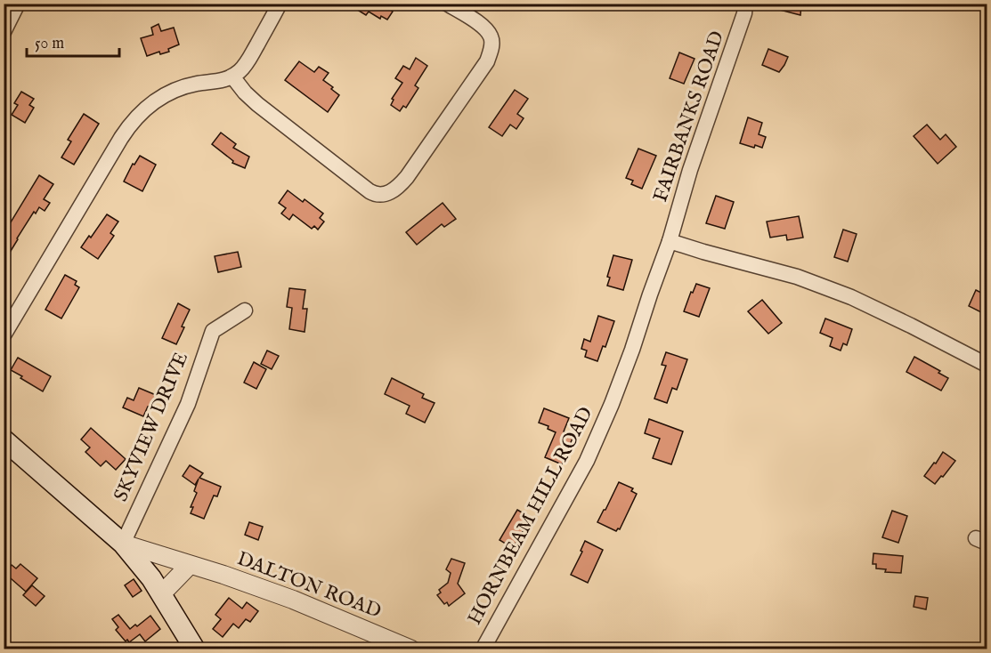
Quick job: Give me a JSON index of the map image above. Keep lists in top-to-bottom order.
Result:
{
  "streets": {
    "street": [
      "FAIRBANKS ROAD",
      "SKYVIEW DRIVE",
      "HORNBEAM HILL ROAD",
      "DALTON ROAD"
    ]
  },
  "crossings": [
    ["FAIRBANKS ROAD", "HORNBEAM HILL ROAD"],
    ["SKYVIEW DRIVE", "DALTON ROAD"]
  ],
  "scale_bar": "50 m"
}
